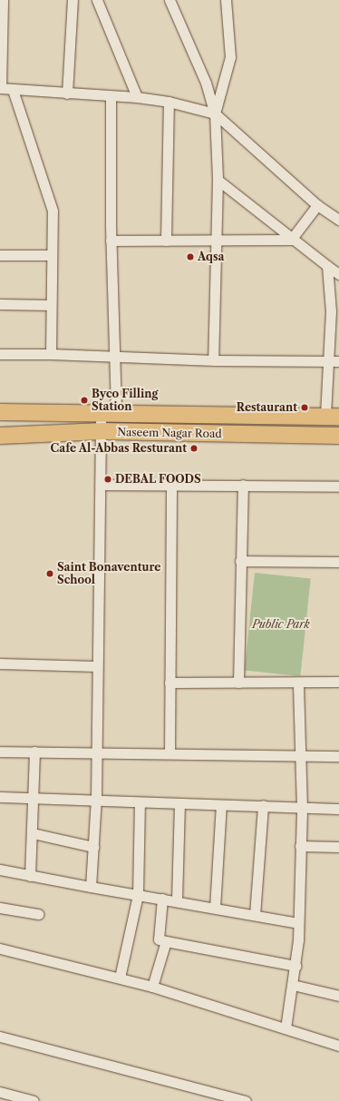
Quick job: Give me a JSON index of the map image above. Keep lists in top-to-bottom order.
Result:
{
  "streets": {
    "main road": ["Naseem Nagar Road"]
  },
  "parks": ["Public Park"],
  "places": [
    "Aqsa",
    "Byco Filling Station",
    "Restaurant",
    "Cafe Al-Abbas Resturant",
    "DEBAL FOODS",
    "Saint Bonaventure School"
  ]
}
